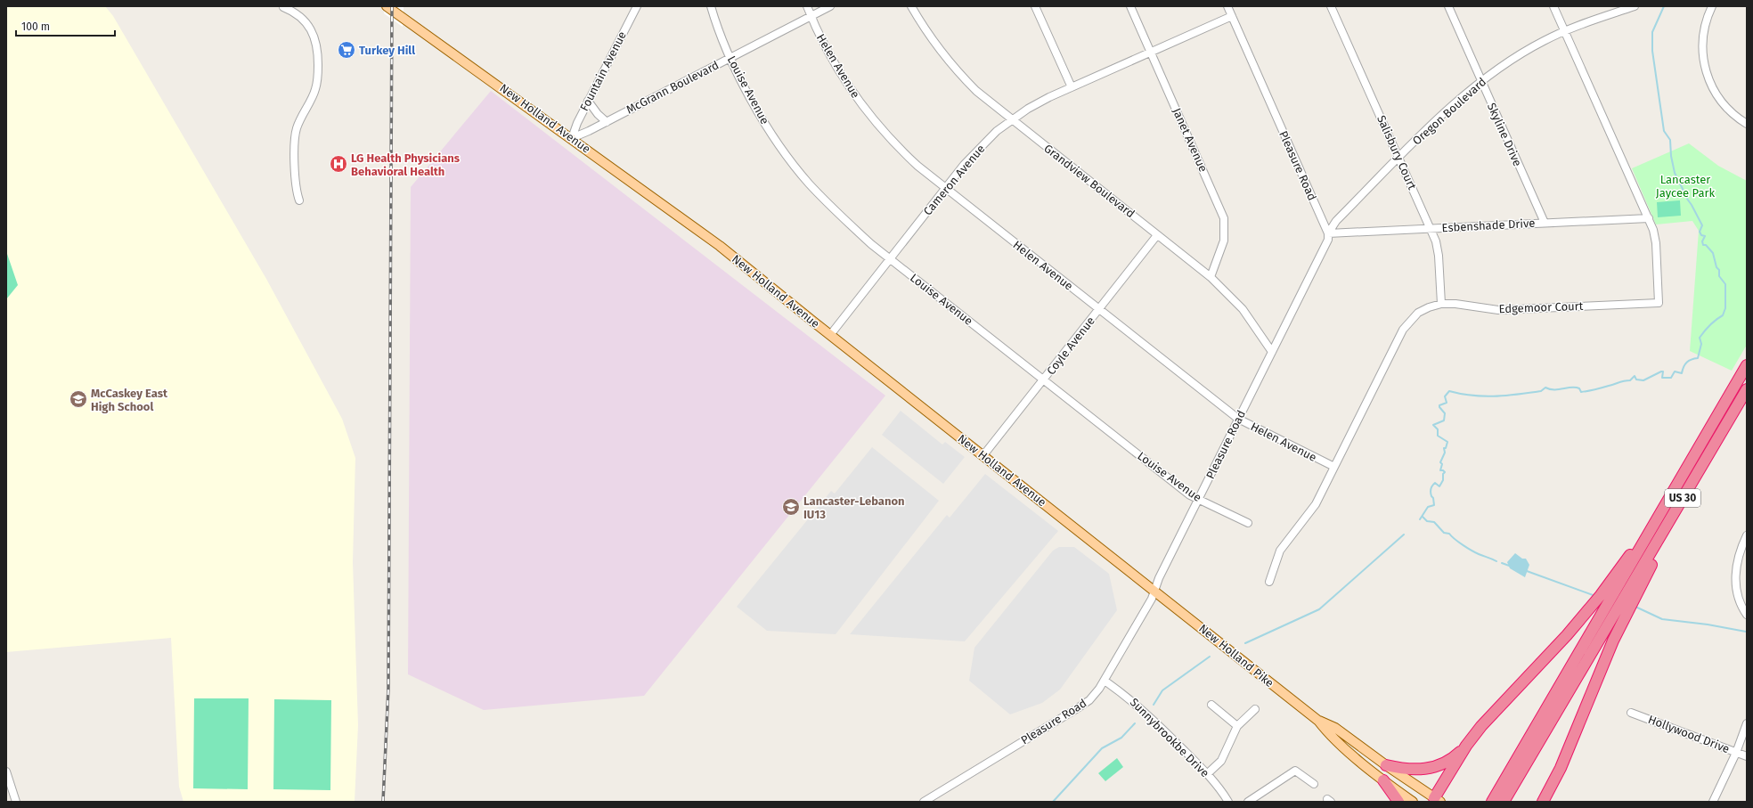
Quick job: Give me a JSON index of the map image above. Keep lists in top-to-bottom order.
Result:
{
  "streets": {
    "highway": ["US 30"],
    "main road": ["New Holland Avenue", "New Holland Pike"],
    "street": [
      "Helen Avenue",
      "Fountain Avenue",
      "McGrann Boulevard",
      "Louise Avenue",
      "Oregon Boulevard",
      "Skyline Drive",
      "Janet Avenue",
      "Salisbury Court",
      "Pleasure Road",
      "Cameron Avenue",
      "Grandview Boulevard",
      "Esbenshade Drive",
      "Edgemoor Court",
      "Coyle Avenue",
      "Hollywood Drive",
      "Sunnybrookbe Drive"
    ]
  },
  "crossings": [
    ["Helen Avenue", "McGrann Boulevard"],
    ["Helen Avenue", "Pleasure Road"],
    ["Helen Avenue", "Cameron Avenue"],
    ["Helen Avenue", "Edgemoor Court"],
    ["Helen Avenue", "Coyle Avenue"],
    ["Fountain Avenue", "McGrann Boulevard"],
    ["Fountain Avenue", "New Holland Avenue"],
    ["McGrann Boulevard", "Louise Avenue"],
    ["McGrann Boulevard", "New Holland Avenue"],
    ["Louise Avenue", "Pleasure Road"],
    ["Louise Avenue", "Cameron Avenue"],
    ["Louise Avenue", "Coyle Avenue"],
    ["Oregon Boulevard", "Skyline Drive"],
    ["Oregon Boulevard", "Salisbury Court"],
    ["Oregon Boulevard", "Pleasure Road"],
    ["Oregon Boulevard", "Esbenshade Drive"],
    ["Oregon Boulevard", "Edgemoor Court"],
    ["New Holland Avenue", "Pleasure Road"],
    ["New Holland Avenue", "Cameron Avenue"],
    ["New Holland Avenue", "Coyle Avenue"],
    ["New Holland Avenue", "New Holland Pike"],
    ["Skyline Drive", "Esbenshade Drive"],
    ["Janet Avenue", "Cameron Avenue"],
    ["Janet Avenue", "Grandview Boulevard"],
    ["Salisbury Court", "Esbenshade Drive"],
    ["Salisbury Court", "Edgemoor Court"],
    ["Pleasure Road", "Cameron Avenue"],
    ["Pleasure Road", "Grandview Boulevard"],
    ["Pleasure Road", "Esbenshade Drive"],
    ["Pleasure Road", "New Holland Pike"],
    ["Pleasure Road", "Sunnybrookbe Drive"],
    ["Cameron Avenue", "Grandview Boulevard"],
    ["Grandview Boulevard", "Coyle Avenue"],
    ["Esbenshade Drive", "Edgemoor Court"]
  ],
  "parks": ["Lancaster Jaycee Park"],
  "places": {
    "supermarket": ["Turkey Hill"],
    "hospital": ["LG Health Physicians Behavioral Health"],
    "school or university": ["McCaskey East High School", "Lancaster-Lebanon IU13"]
  },
  "scale_bar": "100 m"
}
